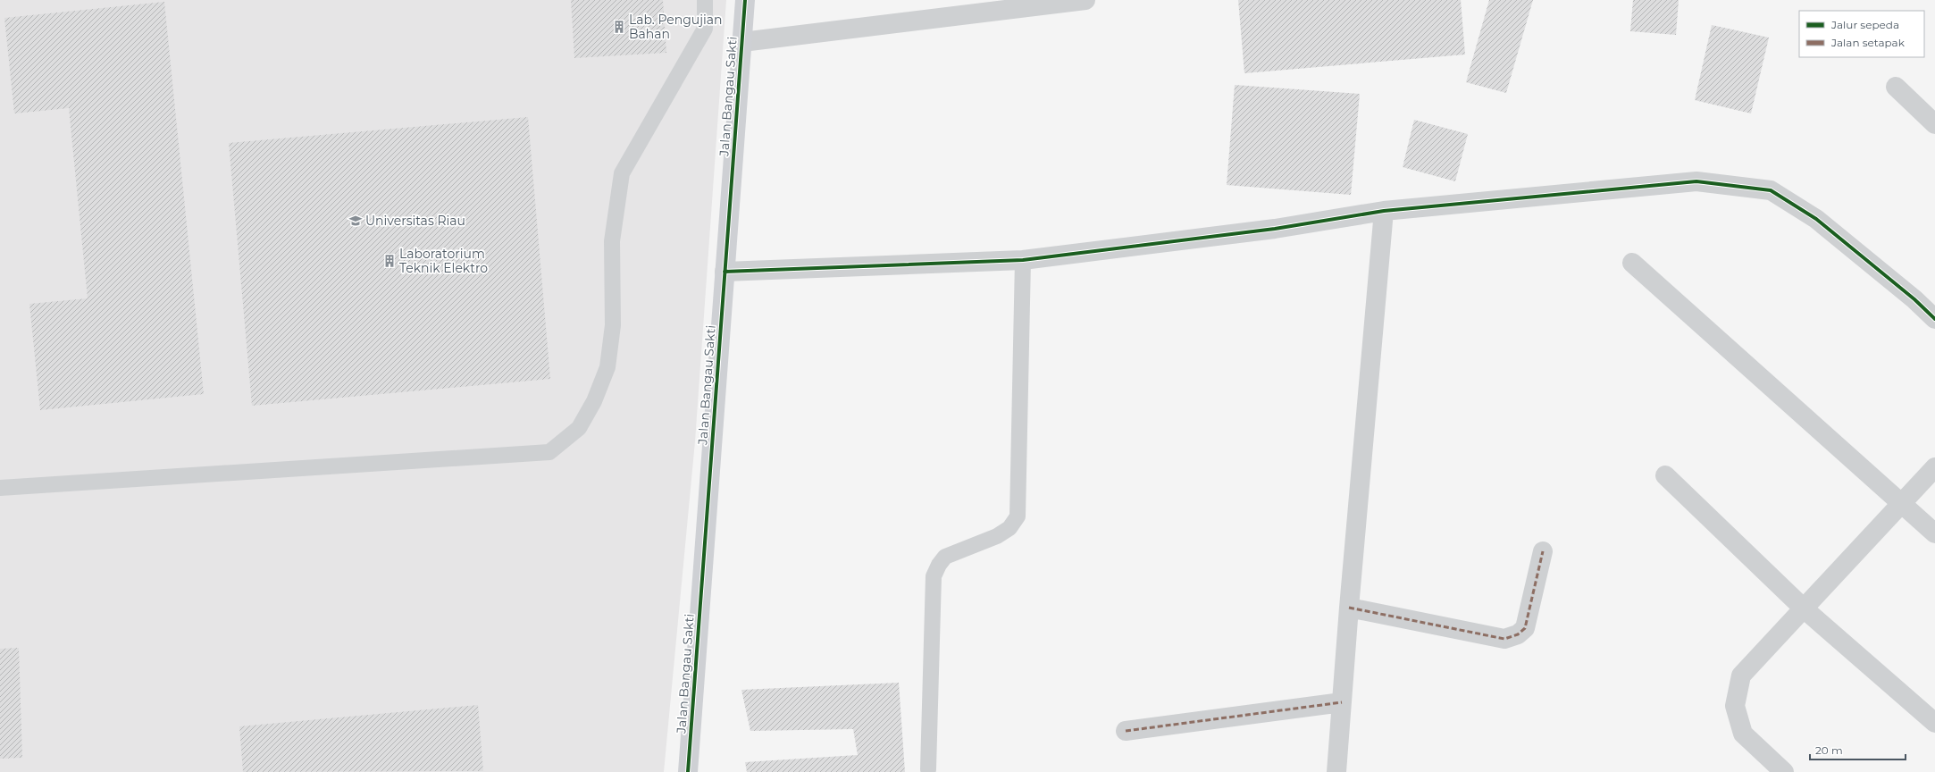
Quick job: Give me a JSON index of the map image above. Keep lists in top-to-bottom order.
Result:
{
  "streets": {
    "street": ["Jalan Bangau Sakti"]
  },
  "places": {
    "building": ["Lab. Pengujian Bahan", "Laboratorium Teknik Elektro"],
    "school or university": ["Universitas Riau"]
  },
  "legend": ["Jalur sepeda", "Jalan setapak"],
  "scale_bar": "20 m"
}
